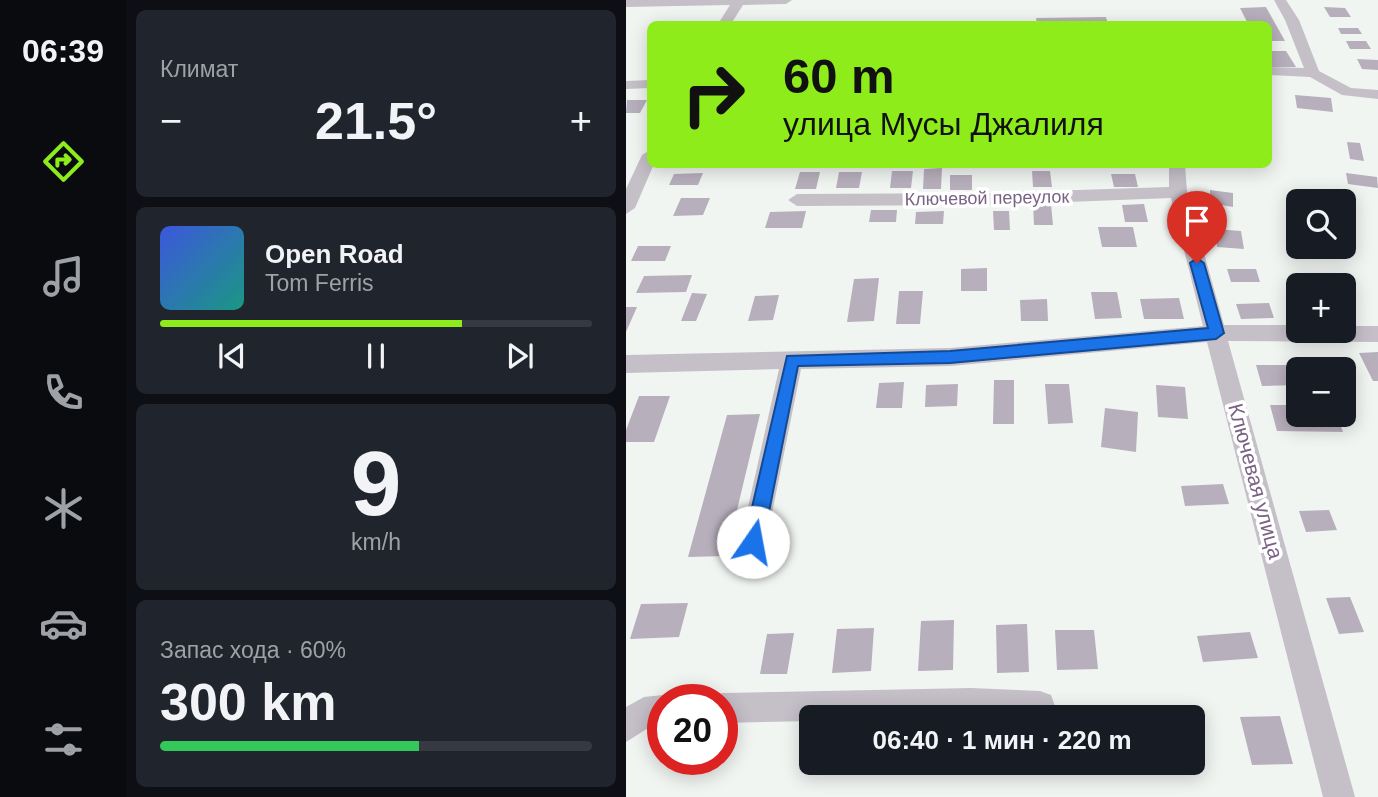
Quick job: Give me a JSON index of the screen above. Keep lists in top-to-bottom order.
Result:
{
  "streets": {
    "street": ["Ключевой переулок", "Ключевая улица"]
  },
  "crossings": [
    ["Ключевой переулок", "Ключевая улица"]
  ],
  "page": {
    "tabs": "06:39",
    "tile": [
      "Климат",
      ["9", "km/h"],
      ["Запас хода · 60%", "300 km"]
    ],
    "turn": ["60 m", "улица Мусы Джалиля"],
    "heat": ["−", "21.5°", "+"],
    "map_buttons": ["+", "−"],
    "song": ["Open Road", "Tom Ferris"],
    "limit": "20",
    "trip": "06:40 · 1 мин · 220 m"
  }
}
